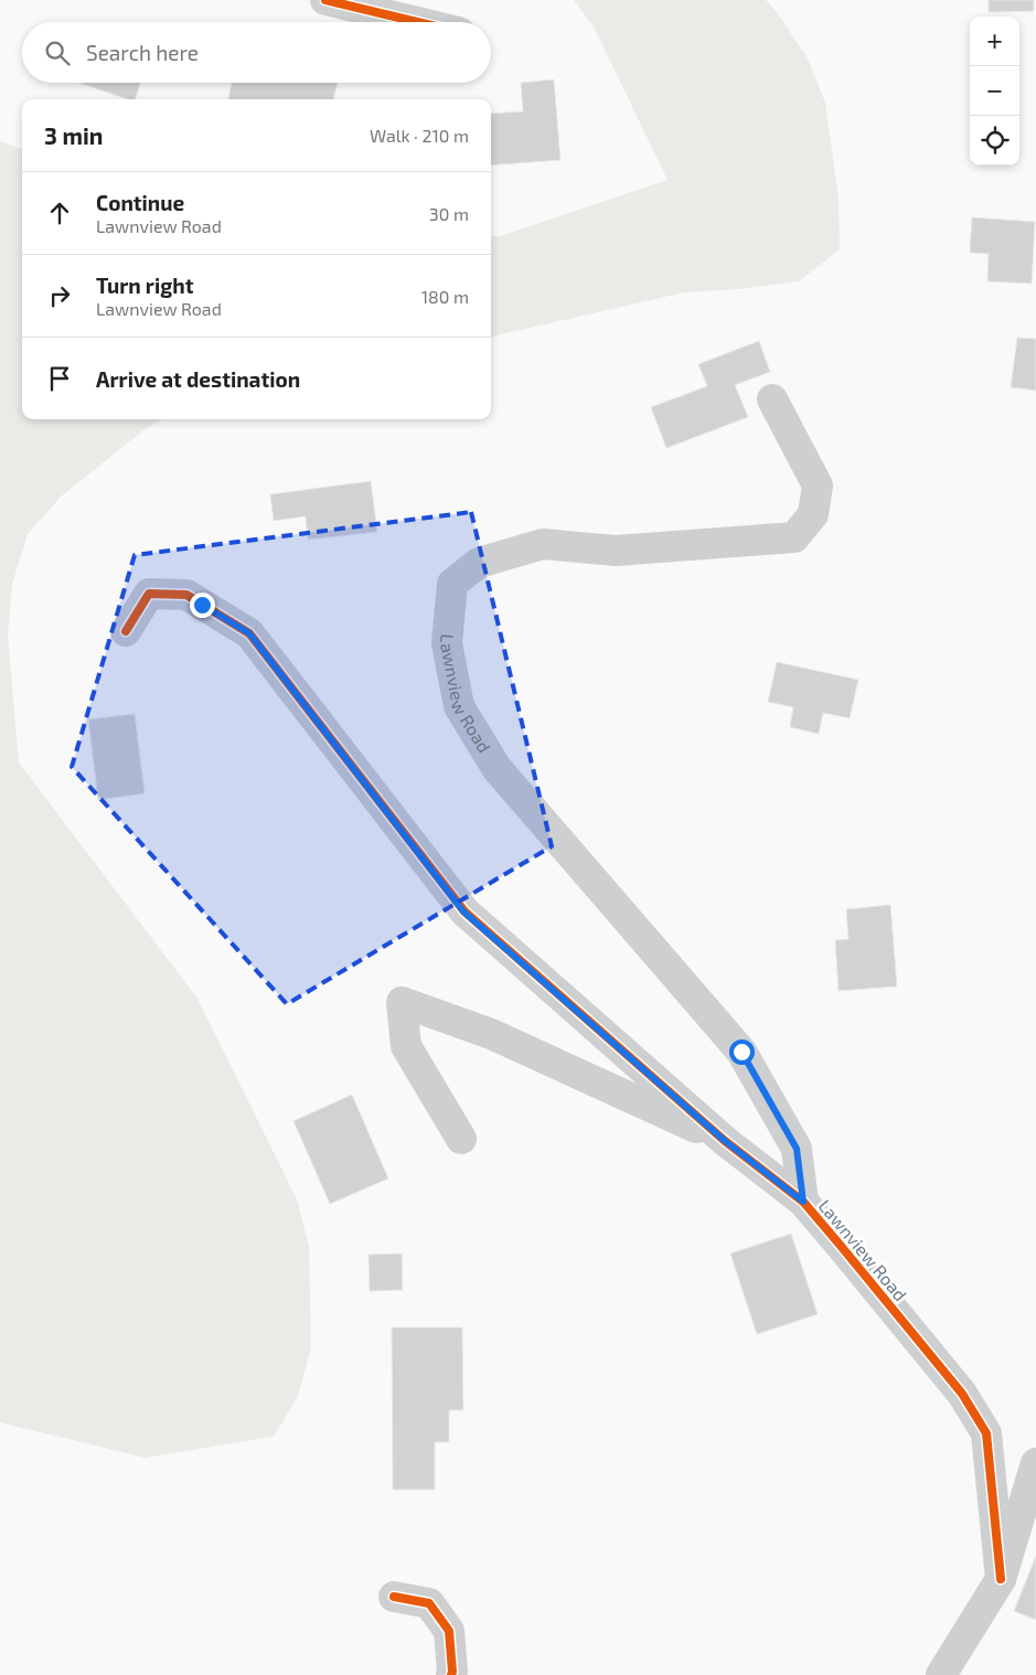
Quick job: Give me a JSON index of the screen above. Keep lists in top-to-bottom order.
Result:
{
  "streets": {
    "street": ["Lawnview Road"]
  },
  "page": {
    "map_buttons": ["+", "−"],
    "search": "Search here",
    "heading": ["3 min", "Walk · 210 m"],
    "list": [
      ["Continue", "Lawnview Road", "30 m"],
      ["Turn right", "Lawnview Road", "180 m"],
      "Arrive at destination"
    ]
  }
}
